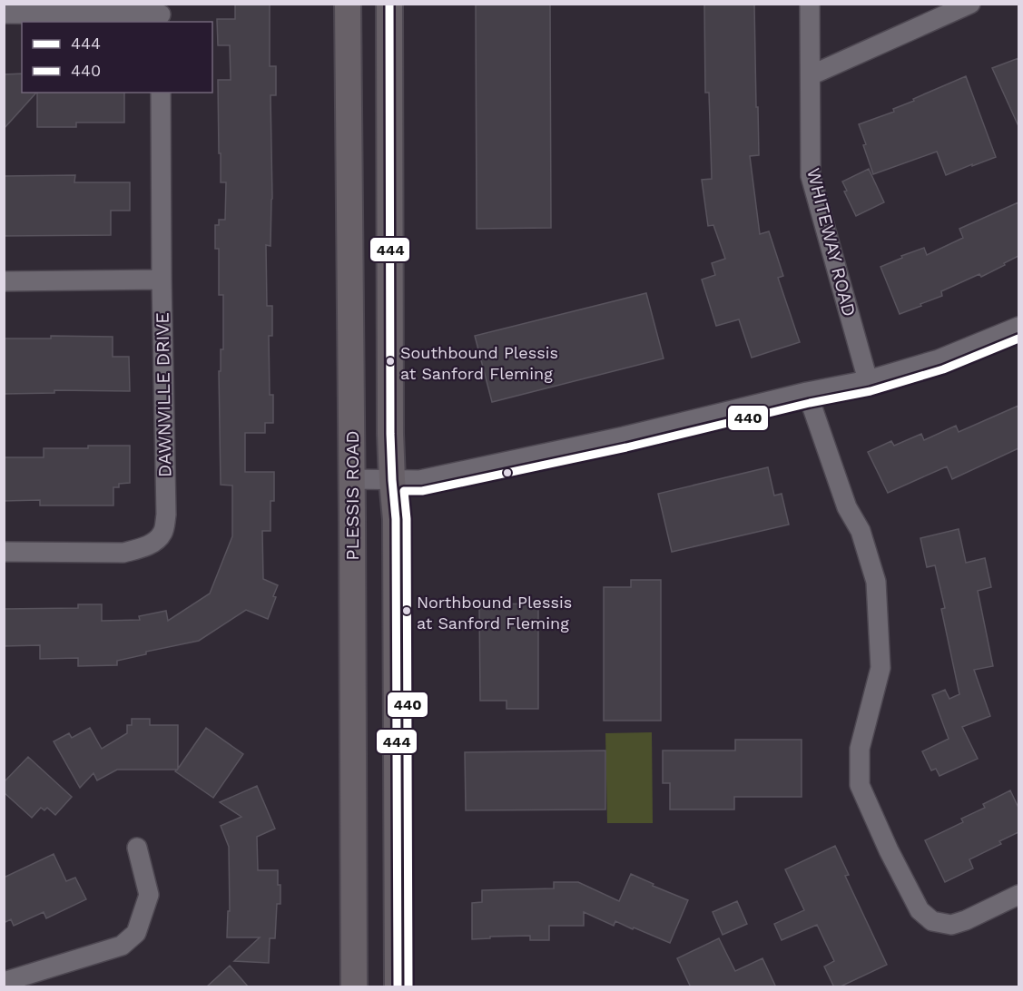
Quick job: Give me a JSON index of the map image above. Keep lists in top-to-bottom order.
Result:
{
  "streets": {
    "main road": ["PLESSIS ROAD"],
    "street": ["WHITEWAY ROAD", "DAWNVILLE DRIVE"]
  },
  "places": ["Southbound Plessis at Sanford Fleming", "Northbound Plessis at Sanford Fleming"],
  "lines": ["transit line 444", "transit line 440"],
  "legend": ["444", "440"]
}
